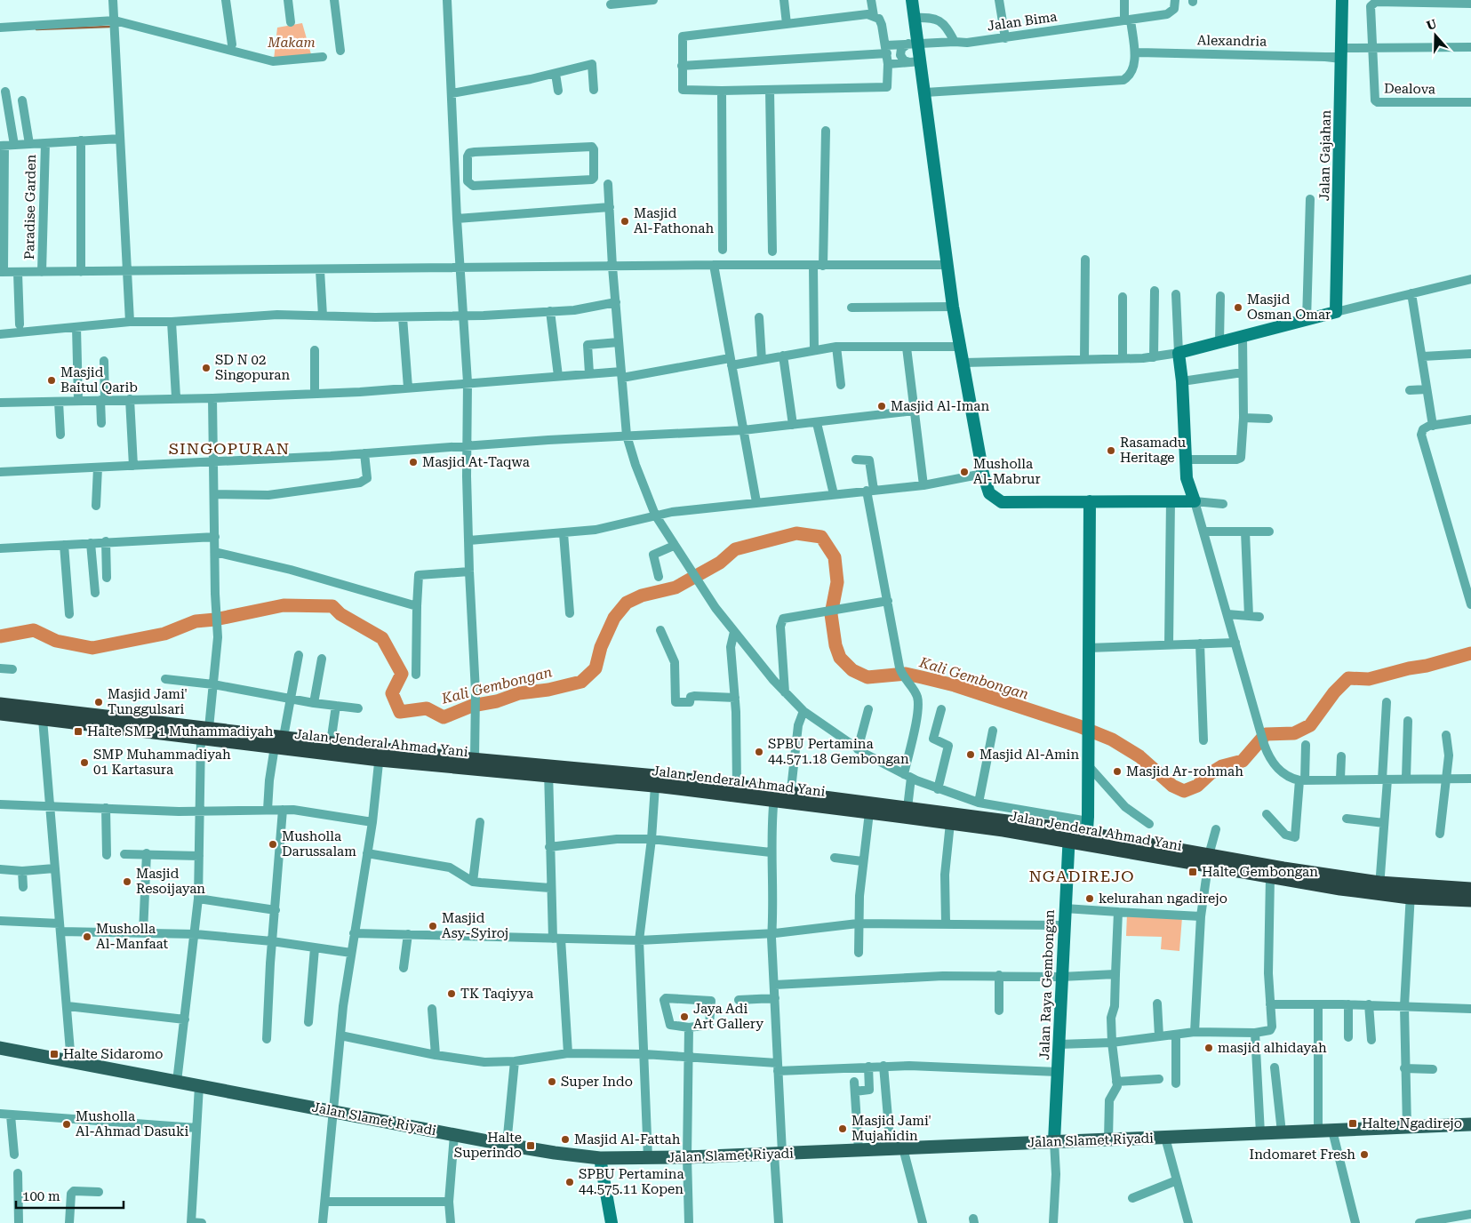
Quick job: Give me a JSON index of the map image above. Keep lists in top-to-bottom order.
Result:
{
  "streets": {
    "highway": ["Jalan Jenderal Ahmad Yani"],
    "main road": ["Jalan Slamet Riyadi"],
    "street": [
      "Jalan Bima",
      "Alexandria",
      "Dealova",
      "Jalan Gajahan",
      "Paradise Garden",
      "Jalan Raya Gembongan"
    ]
  },
  "crossings": [
    ["Alexandria", "Jalan Gajahan"],
    ["Jalan Jenderal Ahmad Yani", "Jalan Raya Gembongan"],
    ["Jalan Raya Gembongan", "Jalan Slamet Riyadi"]
  ],
  "districts": ["SINGOPURAN", "NGADIREJO"],
  "water": ["Kali Gembongan"],
  "parks": ["Makam"],
  "places": {
    "other": [
      "Masjid Al-Fathonah",
      "Masjid Osman Omar",
      "SD N 02 Singopuran",
      "Masjid Baitul Qarib",
      "Masjid Al-Iman",
      "Rasamadu Heritage",
      "Masjid At-Taqwa",
      "Musholla Al-Mabrur",
      "Masjid Jami' Tunggulsari",
      "SPBU Pertamina 44.571.18 Gembongan",
      "Masjid Al-Amin",
      "SMP Muhammadiyah 01 Kartasura",
      "Masjid Ar-rohmah",
      "Musholla Darussalam",
      "Masjid Resoijayan",
      "kelurahan ngadirejo",
      "Masjid Asy-Syiroj",
      "Musholla Al-Manfaat",
      "TK Taqiyya",
      "Jaya Adi Art Gallery",
      "masjid alhidayah",
      "Super Indo",
      "Musholla Al-Ahmad Dasuki",
      "Masjid Jami' Mujahidin",
      "Masjid Al-Fattah",
      "Indomaret Fresh",
      "SPBU Pertamina 44.575.11 Kopen"
    ],
    "transit": [
      "Halte SMP 1 Muhammadiyah",
      "Halte Gembongan",
      "Halte Sidaromo",
      "Halte Ngadirejo",
      "Halte Superindo"
    ]
  },
  "scale_bar": "100 m",
  "north": "top"
}
